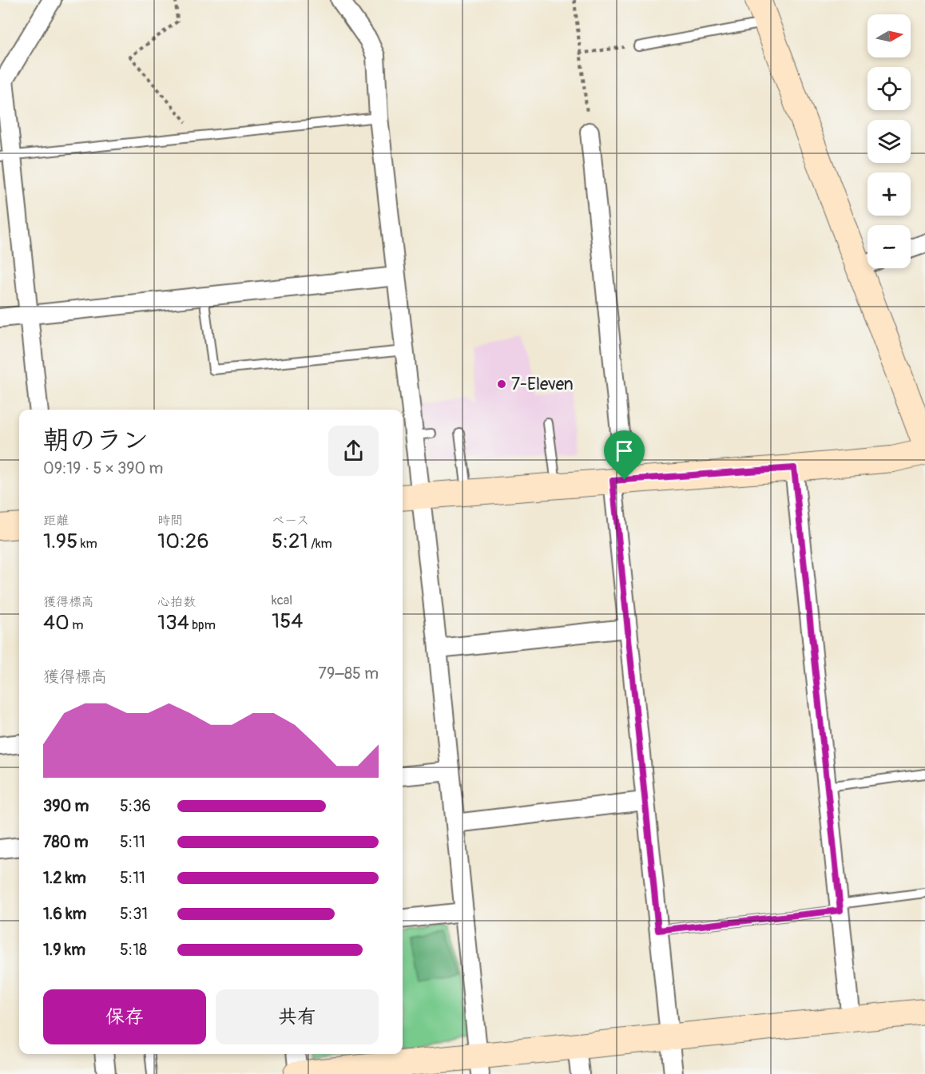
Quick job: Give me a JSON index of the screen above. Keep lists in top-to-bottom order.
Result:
{
  "places": ["7-Eleven"],
  "north": "right",
  "page": {
    "map_buttons": ["+", "−"],
    "heading": ["朝のラン", "09:19 · 5 × 390 m"],
    "stats": [
      ["距離", "1.95 km"],
      ["時間", "10:26"],
      ["ペース", "5:21 /km"],
      ["獲得標高", "40 m"],
      ["心拍数", "134 bpm"],
      ["kcal", "154"]
    ],
    "chart": ["獲得標高", "79–85 m"],
    "list": [
      {
        "name": "390 m",
        "note": "5:36"
      },
      {
        "name": "780 m",
        "note": "5:11"
      },
      {
        "name": "1.2 km",
        "note": "5:11"
      },
      {
        "name": "1.6 km",
        "note": "5:31"
      },
      {
        "name": "1.9 km",
        "note": "5:18"
      }
    ],
    "buttons": ["保存", "共有"]
  }
}
